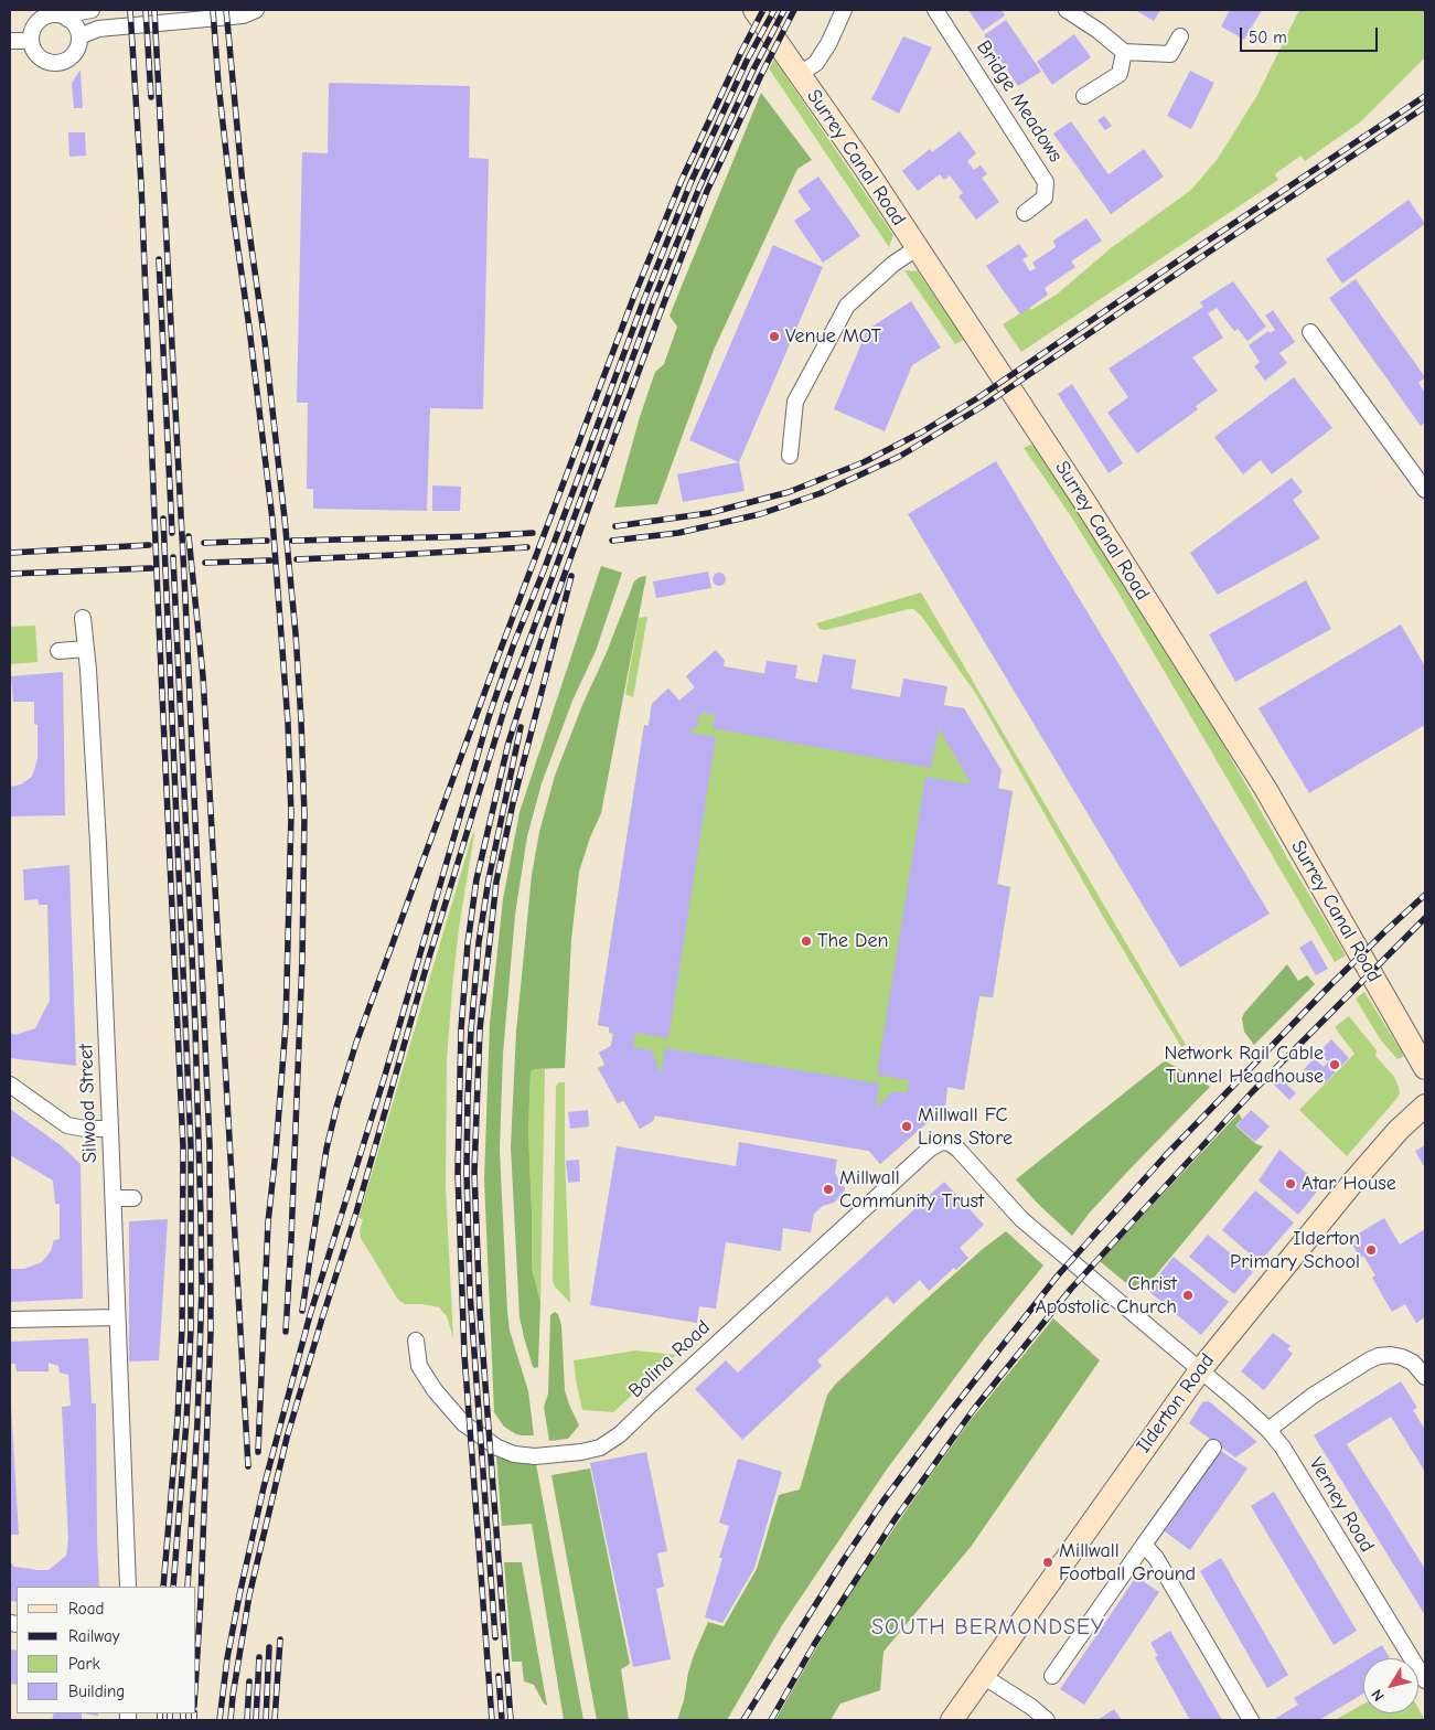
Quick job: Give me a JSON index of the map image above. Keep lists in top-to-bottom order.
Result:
{
  "streets": {
    "street": [
      "Bridge Meadows",
      "Surrey Canal Road",
      "Silwood Street",
      "Bolina Road",
      "Ilderton Road",
      "Verney Road"
    ]
  },
  "crossings": [
    ["Bolina Road", "Verney Road"],
    ["Ilderton Road", "Verney Road"]
  ],
  "districts": ["SOUTH BERMONDSEY"],
  "places": [
    "Venue MOT",
    "The Den",
    "Network Rail Cable Tunnel Headhouse",
    "Millwall FC Lions Store",
    "Atar House",
    "Millwall Community Trust",
    "Ilderton Primary School",
    "Christ Apostolic Church",
    "Millwall Football Ground"
  ],
  "legend": [
    "Road",
    "Railway",
    "Park",
    "Building"
  ],
  "scale_bar": "50 m",
  "north": "bottom left"
}
